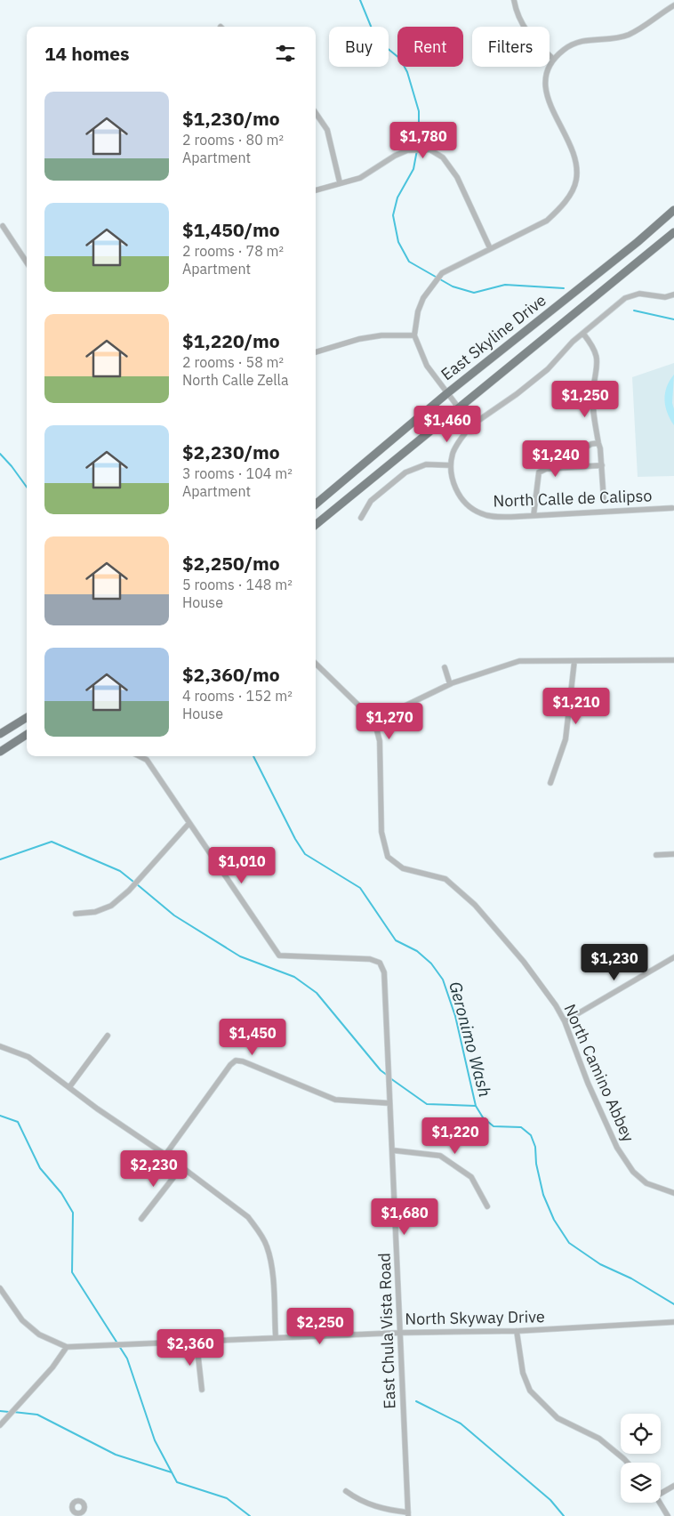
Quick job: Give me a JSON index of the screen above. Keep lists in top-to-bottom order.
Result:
{
  "streets": {
    "main road": ["East Skyline Drive"],
    "street": [
      "North Calle de Calipso",
      "North Camino Abbey",
      "North Skyway Drive",
      "East Chula Vista Road"
    ]
  },
  "crossings": [
    ["North Skyway Drive", "East Chula Vista Road"]
  ],
  "water": ["Geronimo Wash"],
  "page": {
    "chip": ["Buy", "Rent", "Filters"],
    "heading": "14 homes",
    "list": [
      {
        "name": "$1,230/mo",
        "note": "2 rooms · 80 m² · Apartment"
      },
      {
        "name": "$1,450/mo",
        "note": "2 rooms · 78 m² · Apartment"
      },
      {
        "name": "$1,220/mo",
        "note": "2 rooms · 58 m² · North Calle Zella"
      },
      {
        "name": "$2,230/mo",
        "note": "3 rooms · 104 m² · Apartment"
      },
      {
        "name": "$2,250/mo",
        "note": "5 rooms · 148 m² · House"
      },
      {
        "name": "$2,360/mo",
        "note": "4 rooms · 152 m² · House"
      }
    ],
    "price": [
      "$1,780",
      "$1,250",
      "$1,460",
      "$1,240",
      "$1,210",
      "$1,270",
      "$1,010",
      "$1,230",
      "$1,450",
      "$1,220",
      "$2,230",
      "$1,680",
      "$2,250",
      "$2,360"
    ]
  }
}
